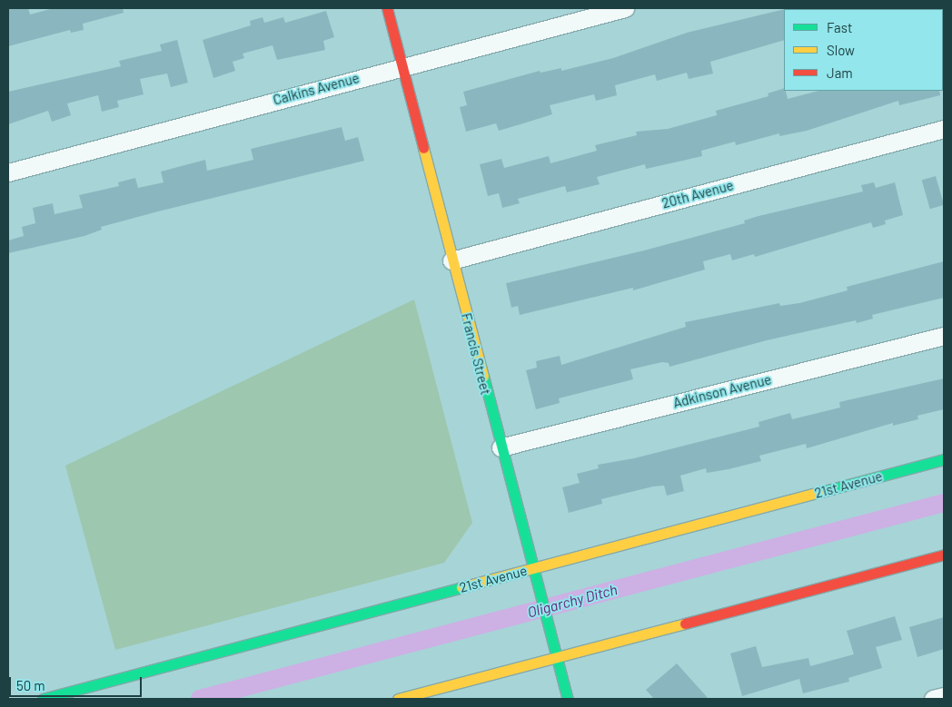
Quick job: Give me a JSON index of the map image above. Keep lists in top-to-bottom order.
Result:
{
  "streets": {
    "street": [
      "Calkins Avenue",
      "20th Avenue",
      "Francis Street",
      "Adkinson Avenue",
      "21st Avenue"
    ]
  },
  "crossings": [
    ["Calkins Avenue", "Francis Street"],
    ["20th Avenue", "Francis Street"],
    ["Francis Street", "Adkinson Avenue"],
    ["Francis Street", "21st Avenue"]
  ],
  "water": ["Oligarchy Ditch"],
  "legend": ["Fast", "Slow", "Jam"],
  "scale_bar": "50 m"
}
